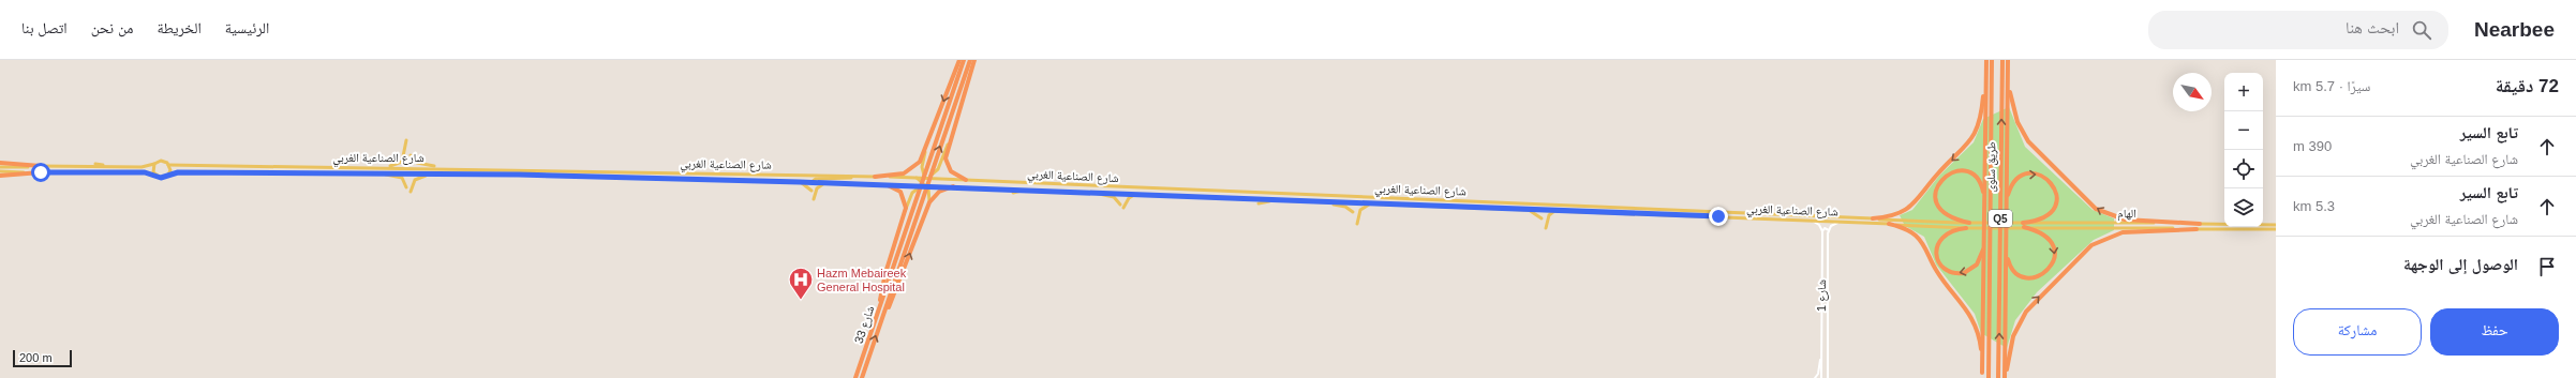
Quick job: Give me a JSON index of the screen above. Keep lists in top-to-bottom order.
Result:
{
  "streets": {
    "highway": ["طريق سلوى", "Q5", "شارع 33"],
    "main road": ["شارع الصناعية الغربي", "الهام"],
    "street": ["شارع 1"]
  },
  "crossings": [
    ["شارع الصناعية الغربي", "الهام"]
  ],
  "places": {
    "hospital": ["Hazm Mebaireek General Hospital"]
  },
  "scale_bar": "200 m",
  "north": "bottom right",
  "page": {
    "header": "Nearbee",
    "search": "ابحث هنا",
    "nav": [
      "الرئيسية",
      "الخريطة",
      "من نحن",
      "اتصل بنا"
    ],
    "heading": ["72 دقيقة", "سيرًا · 5.7 km"],
    "map_buttons": ["+", "−"],
    "list": [
      ["تابع السير", "شارع الصناعية الغربي", "390 m"],
      ["تابع السير", "شارع الصناعية الغربي", "5.3 km"],
      "الوصول إلى الوجهة"
    ],
    "buttons": ["حفظ", "مشاركة"],
    "scale": "200 m"
  }
}
